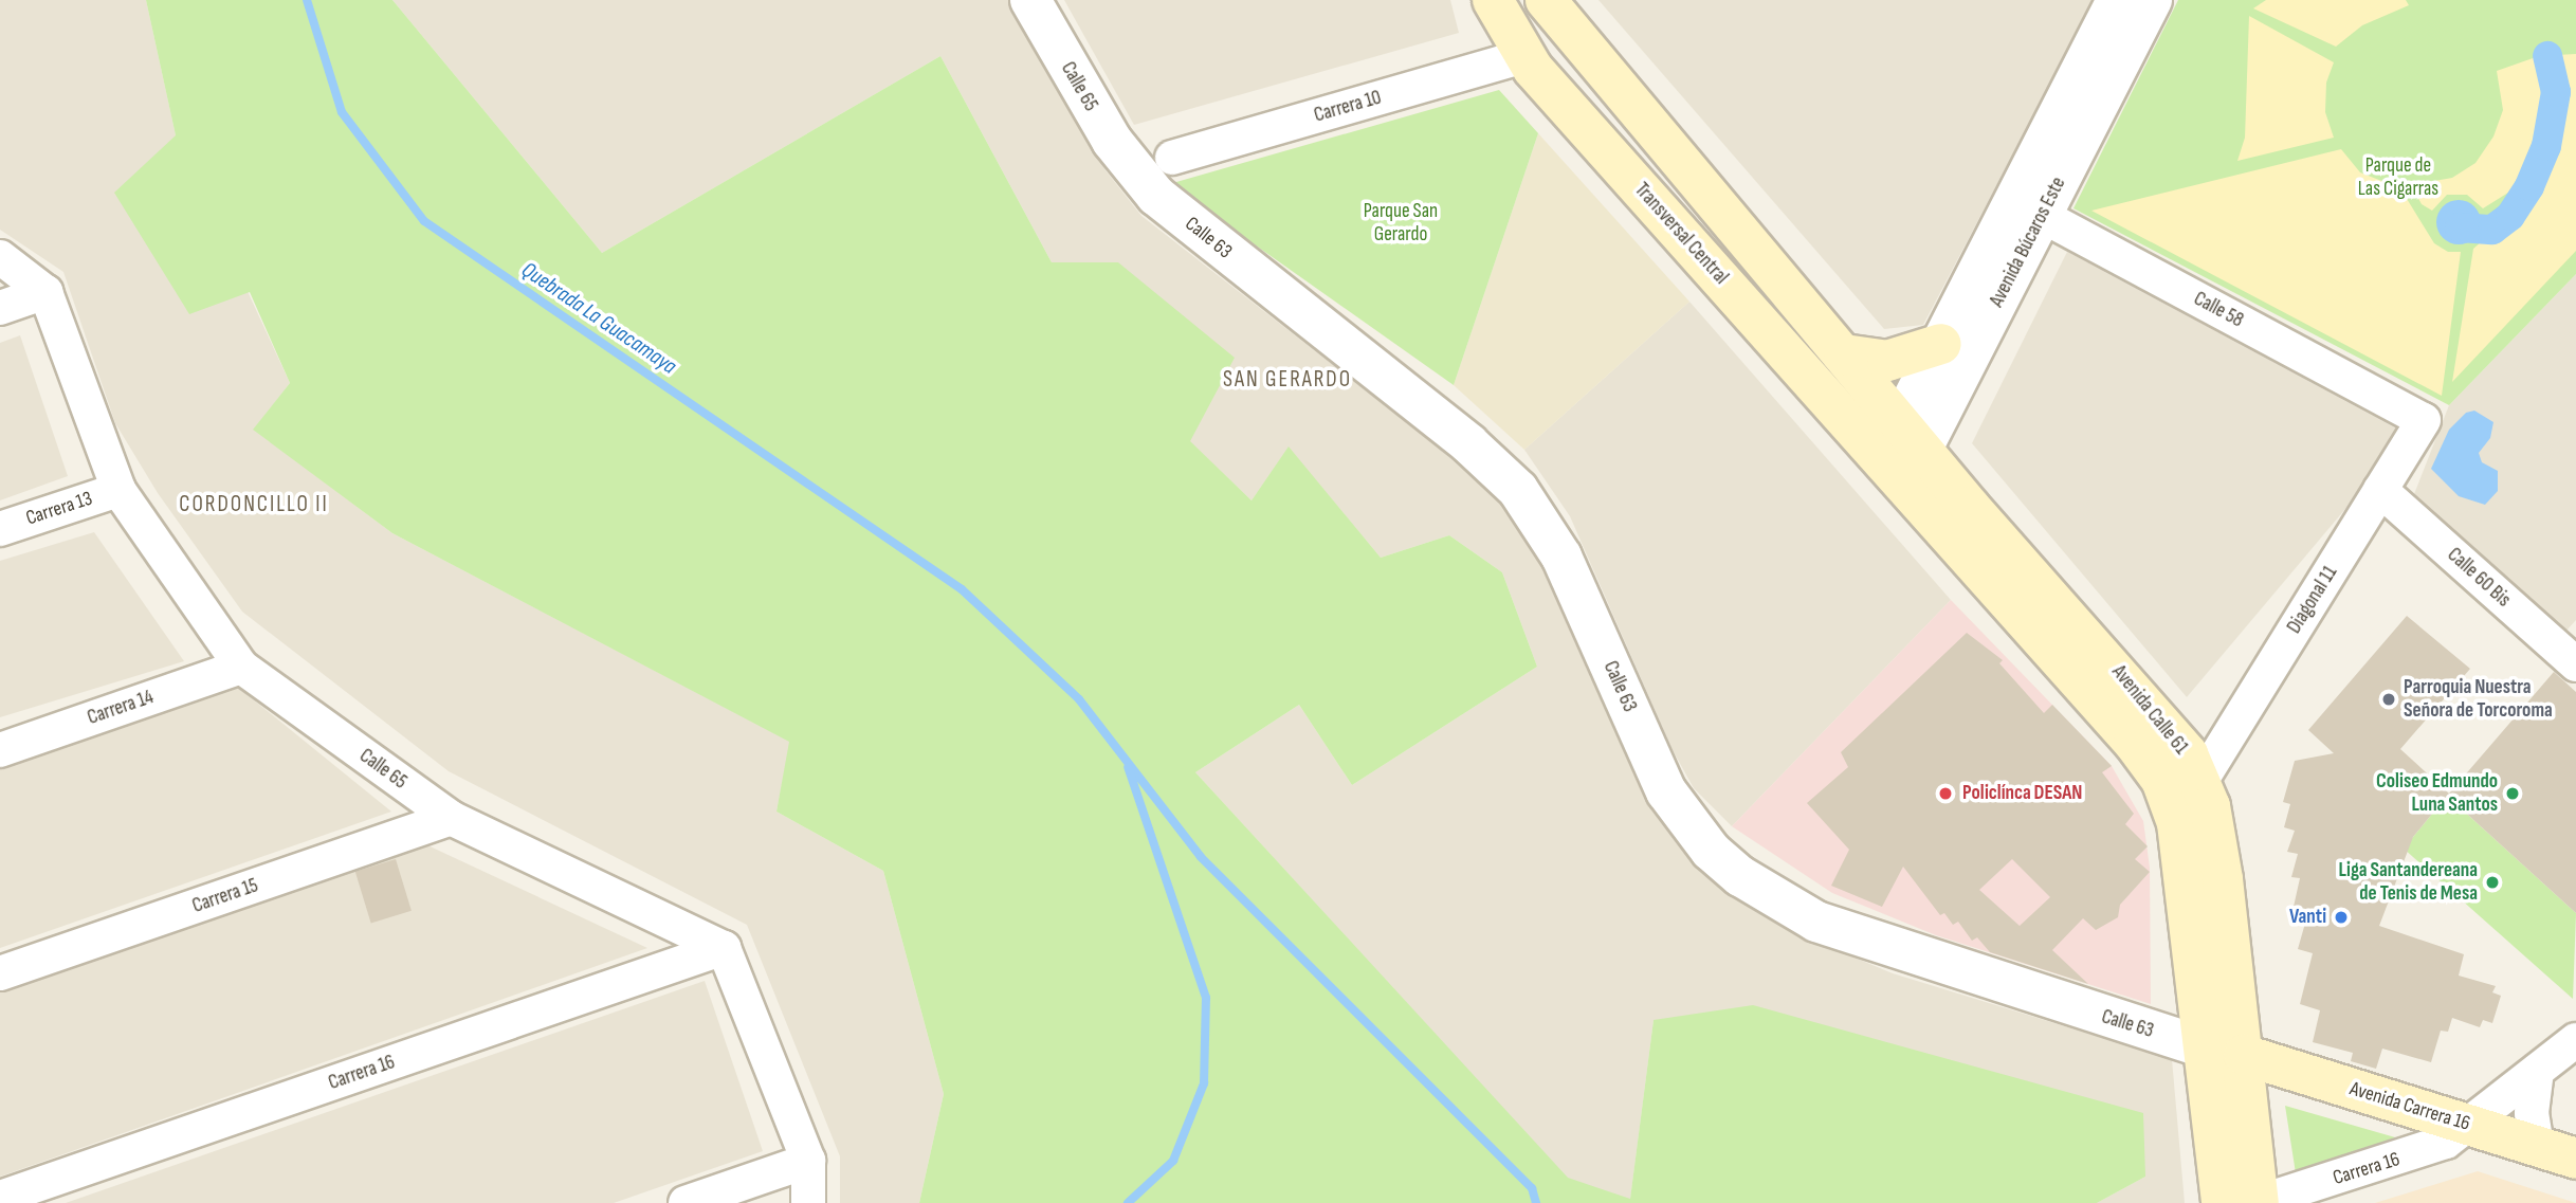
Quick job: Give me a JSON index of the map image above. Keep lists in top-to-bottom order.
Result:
{
  "streets": {
    "main road": ["Transversal Central", "Avenida Calle 61", "Avenida Carrera 16"],
    "street": [
      "Calle 65",
      "Carrera 10",
      "Calle 63",
      "Avenida Búcaros Este",
      "Calle 58",
      "Carrera 13",
      "Calle 60 Bis",
      "Diagonal 11",
      "Carrera 14",
      "Carrera 15",
      "Carrera 16"
    ]
  },
  "crossings": [
    ["Calle 65", "Calle 63"],
    ["Calle 65", "Carrera 13"],
    ["Calle 65", "Carrera 14"],
    ["Calle 65", "Carrera 15"],
    ["Calle 65", "Carrera 16"],
    ["Carrera 10", "Transversal Central"],
    ["Transversal Central", "Avenida Búcaros Este"],
    ["Transversal Central", "Avenida Calle 61"],
    ["Calle 63", "Avenida Calle 61"],
    ["Avenida Búcaros Este", "Calle 58"],
    ["Avenida Búcaros Este", "Avenida Calle 61"],
    ["Calle 58", "Diagonal 11"],
    ["Calle 60 Bis", "Diagonal 11"],
    ["Diagonal 11", "Avenida Calle 61"],
    ["Avenida Calle 61", "Carrera 16"],
    ["Avenida Calle 61", "Avenida Carrera 16"],
    ["Carrera 16", "Avenida Carrera 16"]
  ],
  "districts": ["SAN GERARDO", "CORDONCILLO II"],
  "water": ["Quebrada La Guacamaya"],
  "parks": ["Parque de Las Cigarras", "Parque San Gerardo"],
  "places": [
    "Parroquia Nuestra Señora de Torcoroma",
    "Policlínca DESAN",
    "Coliseo Edmundo Luna Santos",
    "Liga Santandereana de Tenis de Mesa",
    "Vanti"
  ]
}
